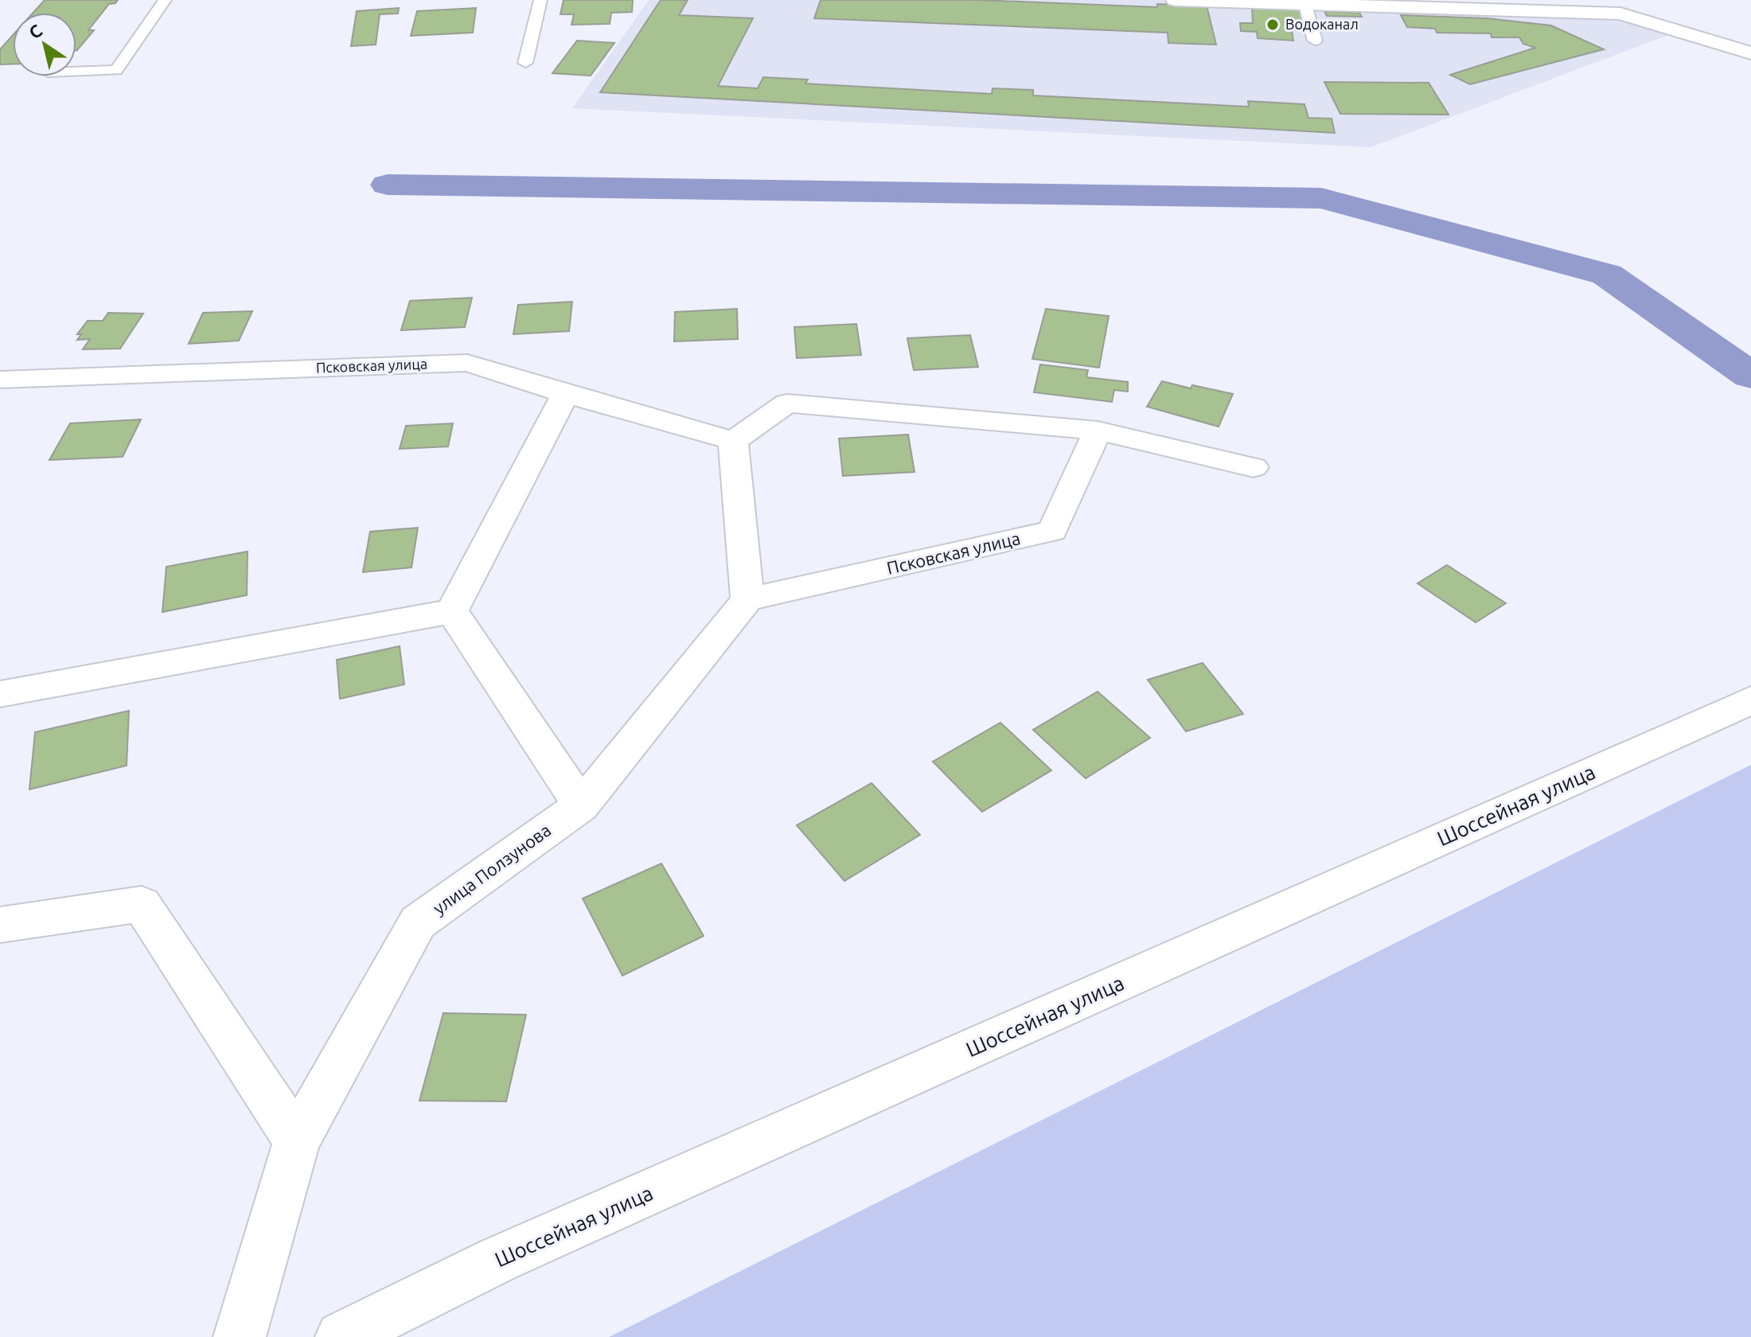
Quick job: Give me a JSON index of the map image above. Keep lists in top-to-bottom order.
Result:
{
  "streets": {
    "street": ["Псковская улица", "Шоссейная улица", "улица Ползунова"]
  },
  "places": ["Водоканал"],
  "north": "top left"
}
